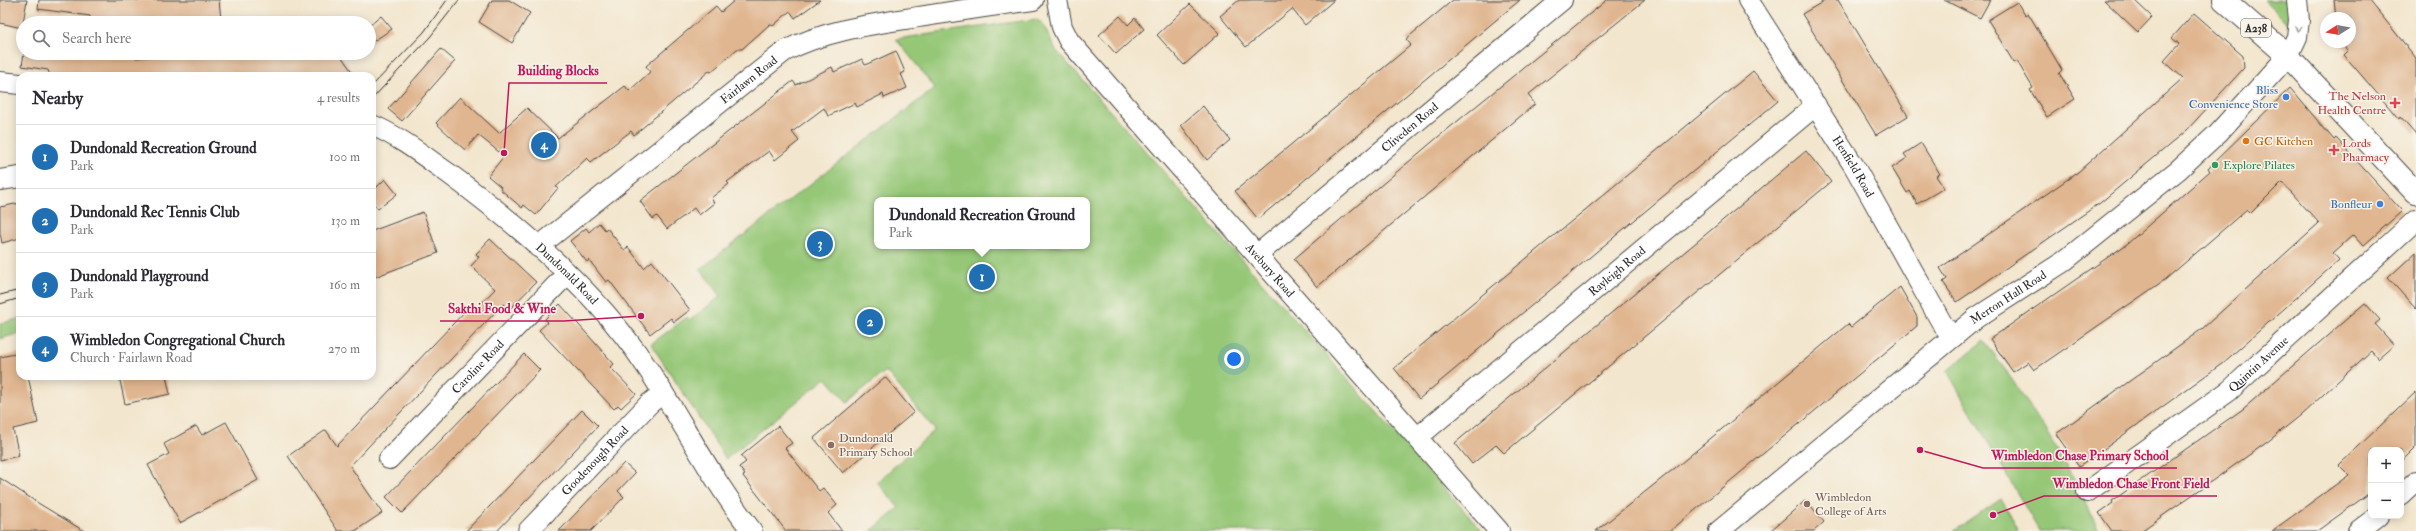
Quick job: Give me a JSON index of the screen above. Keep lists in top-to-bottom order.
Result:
{
  "streets": {
    "main road": ["A238"],
    "street": [
      "Fairlawn Road",
      "Cliveden Road",
      "Henfield Road",
      "Avebury Road",
      "Rayleigh Road",
      "Dundonald Road",
      "Merton Hall Road",
      "Quintin Avenue",
      "Caroline Road",
      "Goodenough Road"
    ]
  },
  "crossings": [
    ["A238", "Merton Hall Road"],
    ["Fairlawn Road", "Dundonald Road"],
    ["Cliveden Road", "Avebury Road"],
    ["Henfield Road", "Rayleigh Road"],
    ["Henfield Road", "Merton Hall Road"],
    ["Avebury Road", "Rayleigh Road"],
    ["Dundonald Road", "Caroline Road"],
    ["Dundonald Road", "Goodenough Road"]
  ],
  "places": {
    "other": [
      "Bliss Convenience Store",
      "GC Kitchen",
      "Building Blocks",
      "Explore Pilates",
      "Bonfleur",
      "Sakthi Food & Wine",
      "Dundonald Primary School",
      "Wimbledon Chase Primary School",
      "Wimbledon College of Arts",
      "Wimbledon Chase Front Field"
    ],
    "health": ["The Nelson Health Centre", "Lords Pharmacy"]
  },
  "north": "left",
  "page": {
    "search": "Search here",
    "heading": ["Nearby", "4 results"],
    "list": [
      {
        "mark": "1",
        "name": "Dundonald Recreation Ground",
        "note": "Park",
        "value": "100 m"
      },
      {
        "mark": "2",
        "name": "Dundonald Rec Tennis Club",
        "note": "Park",
        "value": "130 m"
      },
      {
        "mark": "3",
        "name": "Dundonald Playground",
        "note": "Park",
        "value": "160 m"
      },
      {
        "mark": "4",
        "name": "Wimbledon Congregational Church",
        "note": "Church · Fairlawn Road",
        "value": "270 m"
      }
    ],
    "pins": [
      "4",
      "3",
      "1",
      "2"
    ],
    "popup": ["Dundonald Recreation Ground", "Park"],
    "map_buttons": ["+", "−"]
  }
}
